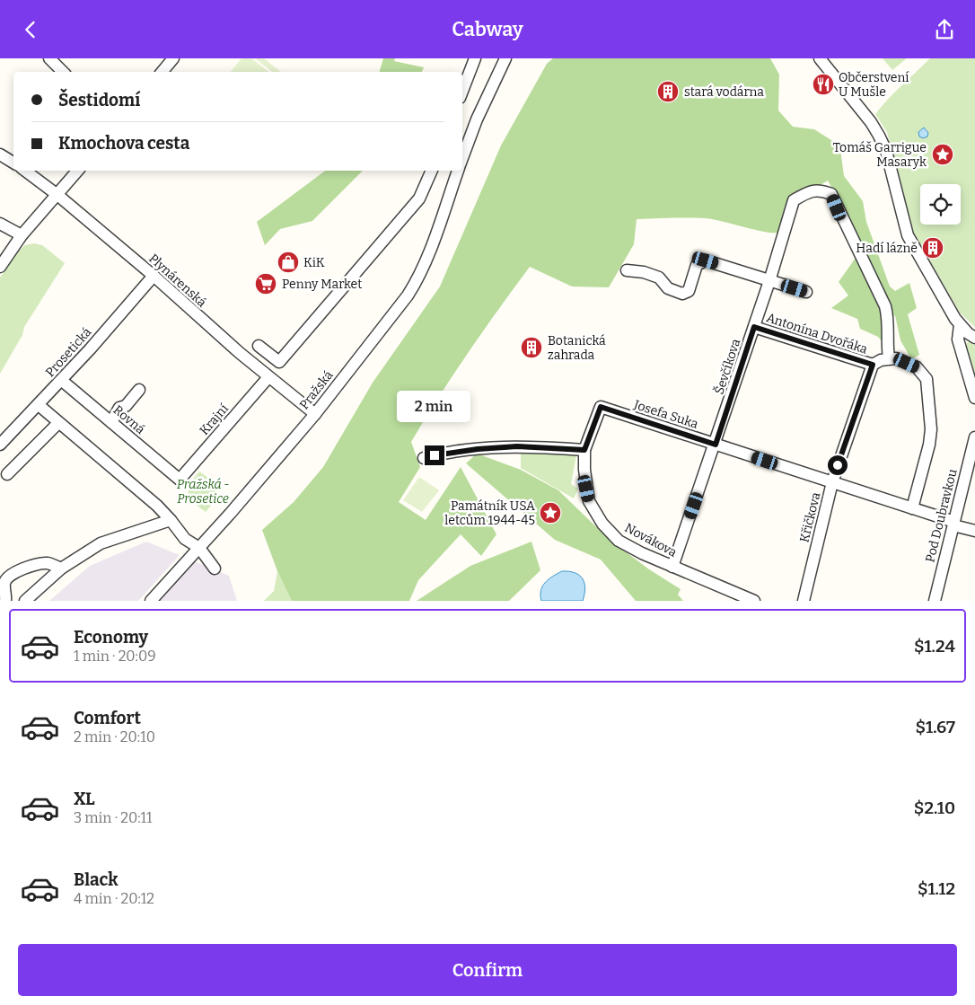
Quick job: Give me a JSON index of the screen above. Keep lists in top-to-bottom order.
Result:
{
  "streets": {
    "street": [
      "Plynárenská",
      "Antonína Dvořáka",
      "Prosetická",
      "Ševčíkova",
      "Pražská",
      "Josefa Suka",
      "Rovná",
      "Krajní",
      "Pod Doubravkou",
      "Křičkova",
      "Novákova"
    ]
  },
  "crossings": [
    ["Plynárenská", "Prosetická"],
    ["Plynárenská", "Pražská"],
    ["Plynárenská", "Krajní"],
    ["Antonína Dvořáka", "Ševčíkova"],
    ["Antonína Dvořáka", "Křičkova"],
    ["Prosetická", "Rovná"],
    ["Ševčíkova", "Josefa Suka"],
    ["Ševčíkova", "Novákova"],
    ["Josefa Suka", "Pod Doubravkou"],
    ["Josefa Suka", "Křičkova"],
    ["Josefa Suka", "Novákova"],
    ["Rovná", "Krajní"]
  ],
  "parks": ["Pražská - Prosetice"],
  "places": {
    "restaurant": ["Občerstvení U Mušle"],
    "building": ["stará vodárna", "Hadí lázně", "Botanická zahrada"],
    "place": ["Tomáš Garrigue Masaryk", "Památník USA letcům 1944-45"],
    "shop": ["KiK"],
    "supermarket": ["Penny Market"]
  },
  "page": {
    "header": "Cabway",
    "banner": ["Šestidomí", "Kmochova cesta"],
    "bubble": "2 min",
    "list": [
      {
        "name": "Economy",
        "note": "1 min · 20:09",
        "value": "$1.24"
      },
      {
        "name": "Comfort",
        "note": "2 min · 20:10",
        "value": "$1.67"
      },
      {
        "name": "XL",
        "note": "3 min · 20:11",
        "value": "$2.10"
      },
      {
        "name": "Black",
        "note": "4 min · 20:12",
        "value": "$1.12"
      }
    ],
    "buttons": "Confirm"
  }
}
